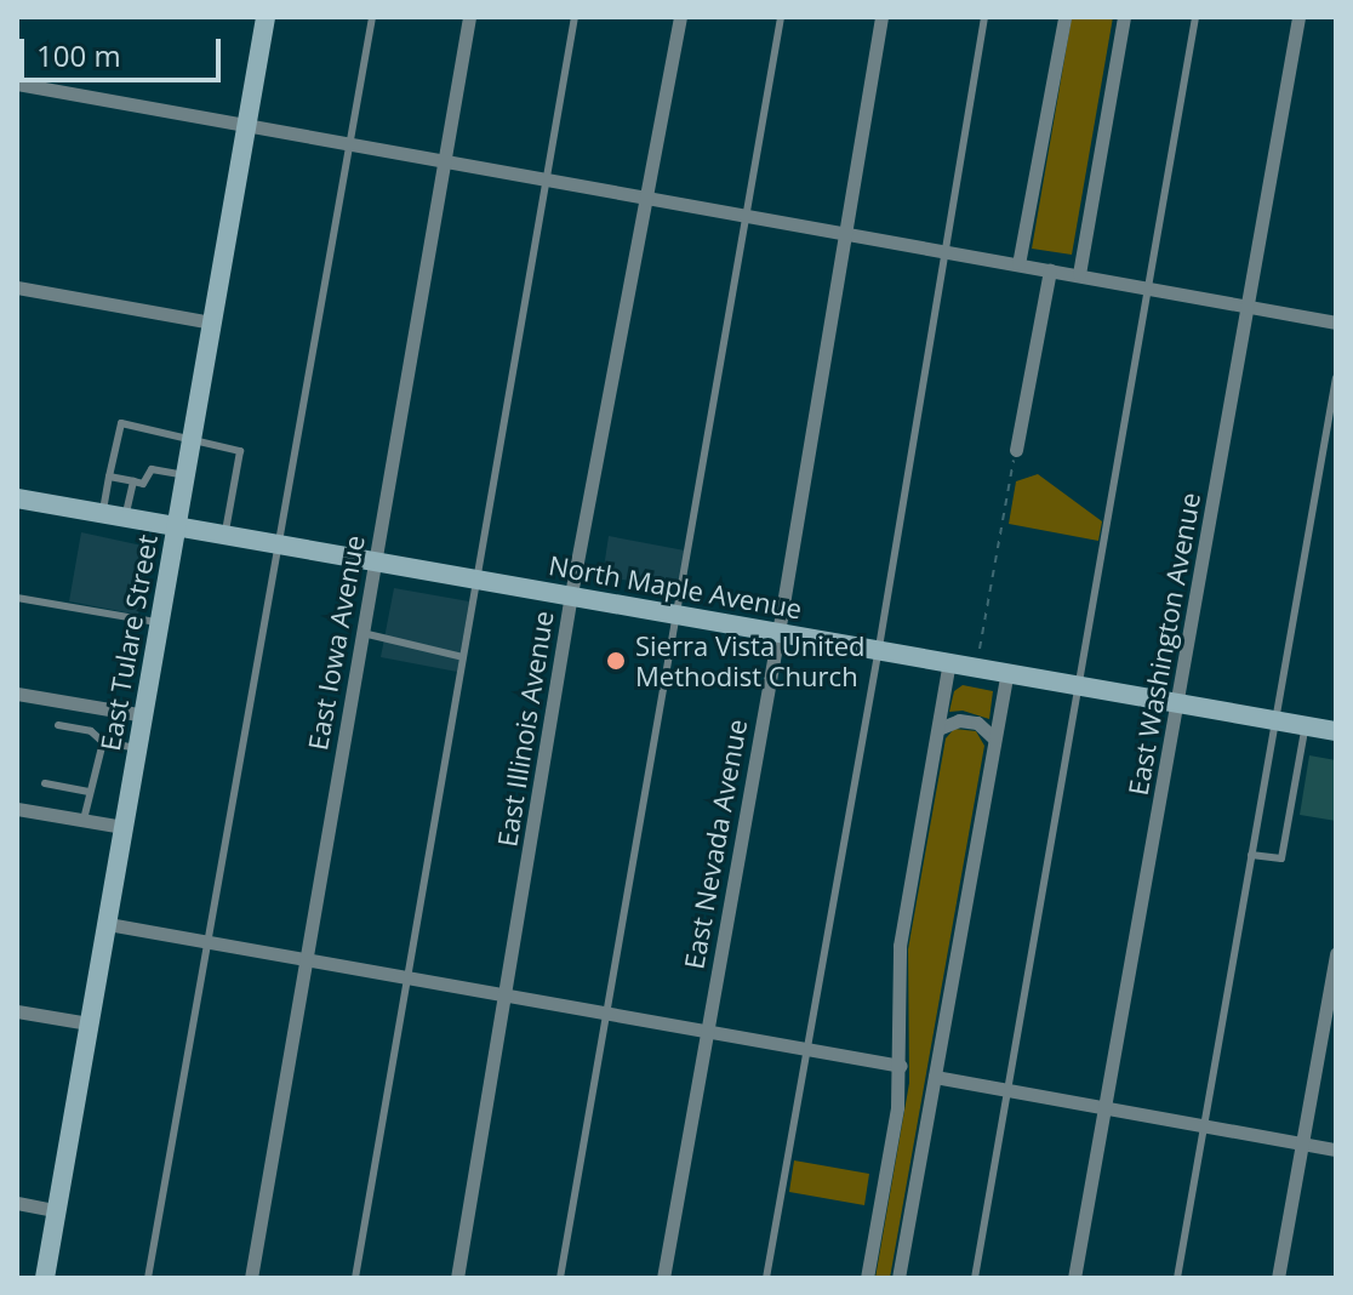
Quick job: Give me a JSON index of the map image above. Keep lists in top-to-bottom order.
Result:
{
  "streets": {
    "main road": ["North Maple Avenue", "East Tulare Street"],
    "street": [
      "East Iowa Avenue",
      "East Washington Avenue",
      "East Illinois Avenue",
      "East Nevada Avenue"
    ]
  },
  "crossings": [
    ["North Maple Avenue", "East Tulare Street"],
    ["North Maple Avenue", "East Iowa Avenue"],
    ["North Maple Avenue", "East Washington Avenue"],
    ["North Maple Avenue", "East Illinois Avenue"],
    ["North Maple Avenue", "East Nevada Avenue"]
  ],
  "places": ["Sierra Vista United Methodist Church"],
  "scale_bar": "100 m"
}
